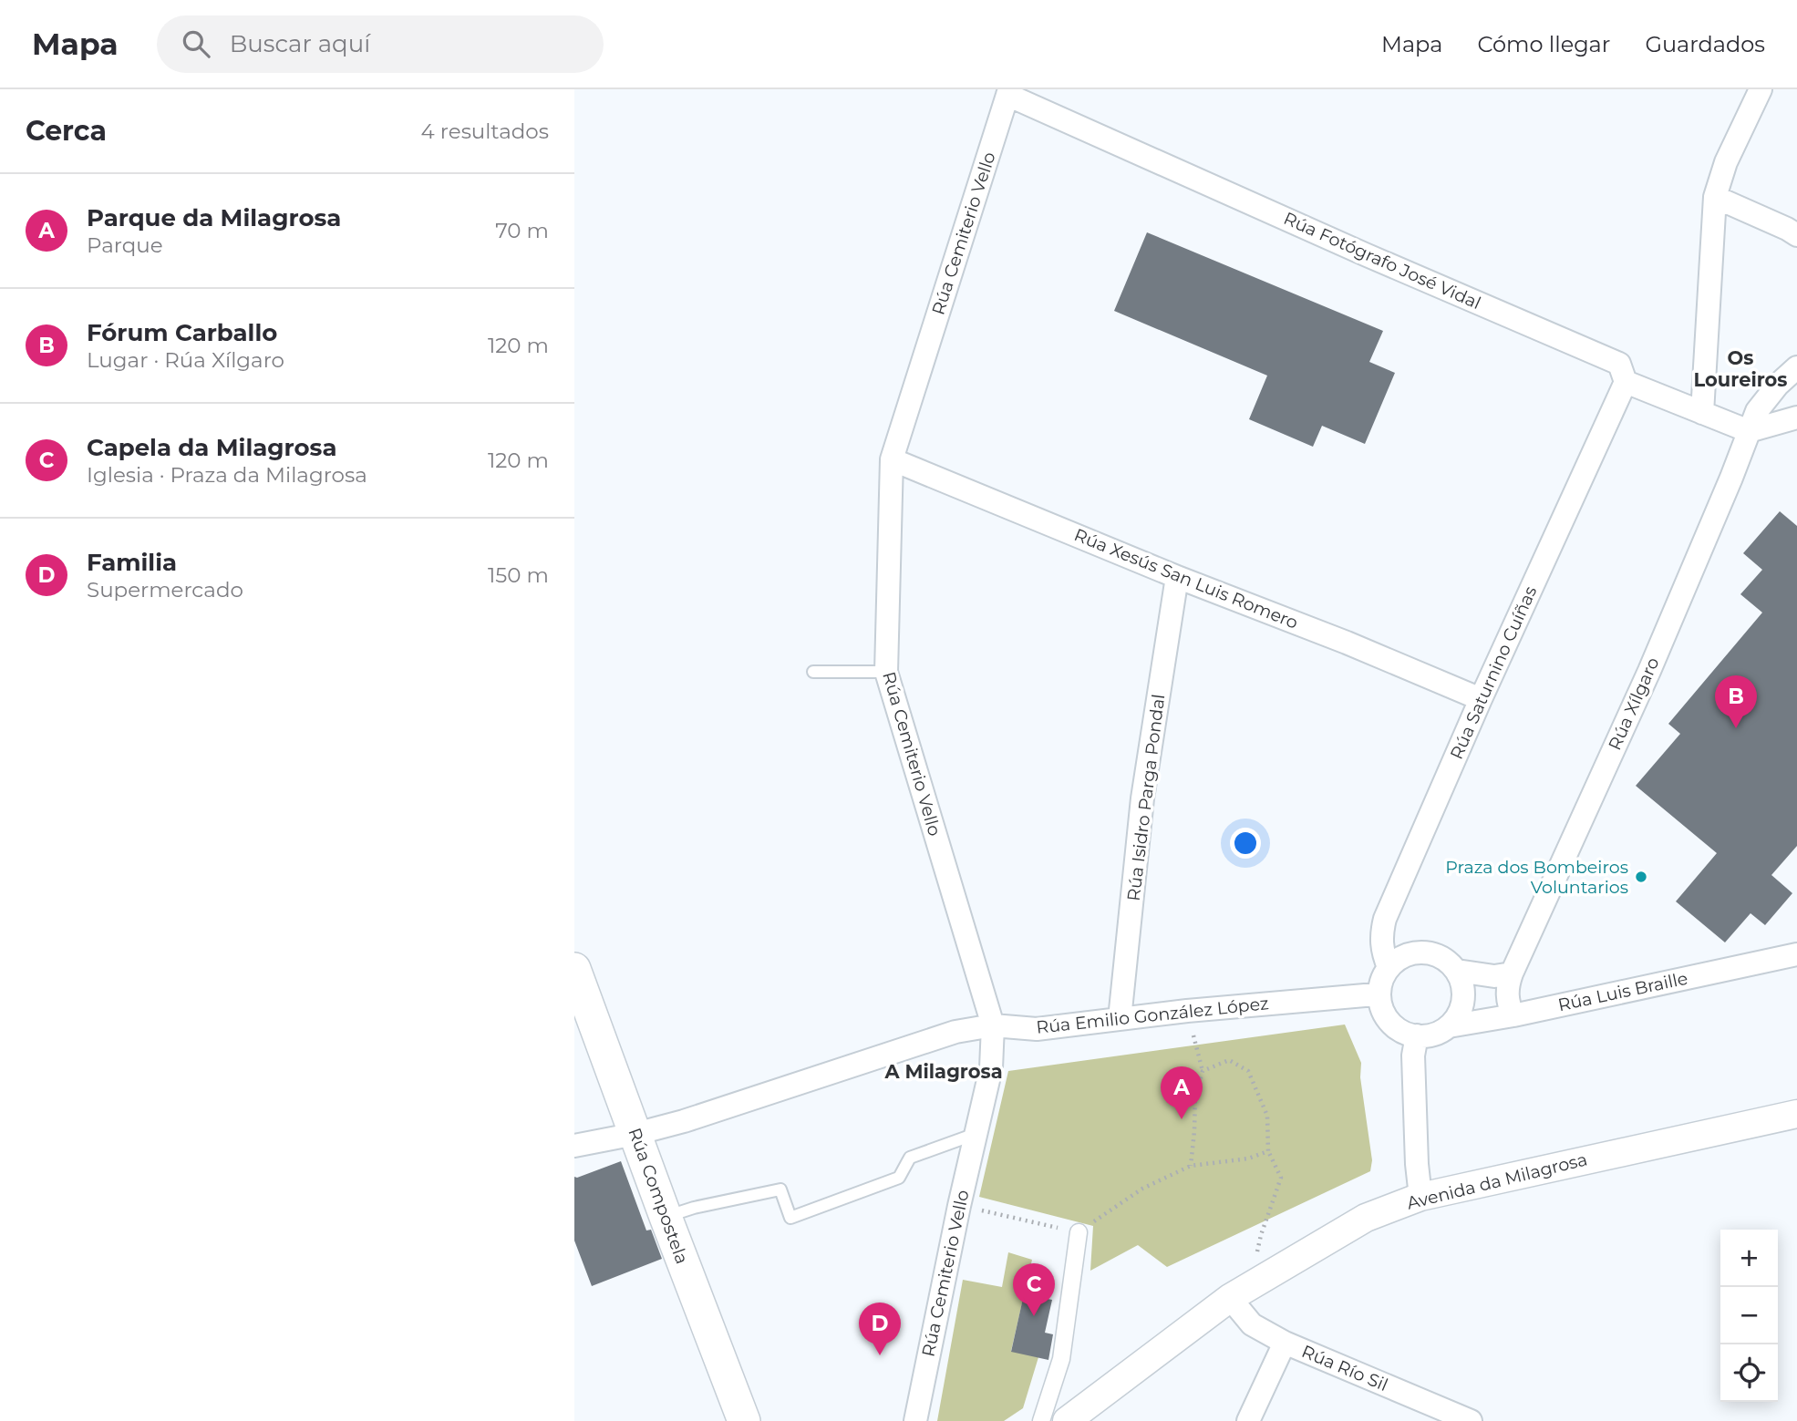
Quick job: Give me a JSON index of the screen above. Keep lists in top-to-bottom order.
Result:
{
  "streets": {
    "main road": ["Rúa Compostela"],
    "street": [
      "Rúa Cemiterio Vello",
      "Rúa Fotógrafo José Vidal",
      "Rúa Xesús San Luis Romero",
      "Rúa Saturnino Cuíñas",
      "Rúa Xílgaro",
      "Rúa Isidro Parga Pondal",
      "Rúa Luis Braille",
      "Rúa Emilio González López",
      "Avenida da Milagrosa",
      "Rúa Río Sil"
    ]
  },
  "crossings": [
    ["Rúa Cemiterio Vello", "Rúa Fotógrafo José Vidal"],
    ["Rúa Cemiterio Vello", "Rúa Xesús San Luis Romero"],
    ["Rúa Cemiterio Vello", "Rúa Emilio González López"],
    ["Rúa Fotógrafo José Vidal", "Rúa Saturnino Cuíñas"],
    ["Rúa Xesús San Luis Romero", "Rúa Saturnino Cuíñas"],
    ["Rúa Xesús San Luis Romero", "Rúa Isidro Parga Pondal"],
    ["Rúa Saturnino Cuíñas", "Rúa Luis Braille"],
    ["Rúa Saturnino Cuíñas", "Rúa Emilio González López"],
    ["Rúa Xílgaro", "Rúa Luis Braille"],
    ["Rúa Isidro Parga Pondal", "Rúa Emilio González López"],
    ["Rúa Luis Braille", "Rúa Emilio González López"],
    ["Rúa Emilio González López", "Rúa Compostela"],
    ["Avenida da Milagrosa", "Rúa Río Sil"]
  ],
  "districts": ["Os Loureiros", "A Milagrosa"],
  "places": ["Praza dos Bombeiros Voluntarios"],
  "page": {
    "header": "Mapa",
    "search": "Buscar aquí",
    "nav": ["Mapa", "Cómo llegar", "Guardados"],
    "heading": ["Cerca", "4 resultados"],
    "list": [
      {
        "mark": "A",
        "name": "Parque da Milagrosa",
        "note": "Parque",
        "value": "70 m"
      },
      {
        "mark": "B",
        "name": "Fórum Carballo",
        "note": "Lugar · Rúa Xílgaro",
        "value": "120 m"
      },
      {
        "mark": "C",
        "name": "Capela da Milagrosa",
        "note": "Iglesia · Praza da Milagrosa",
        "value": "120 m"
      },
      {
        "mark": "D",
        "name": "Familia",
        "note": "Supermercado",
        "value": "150 m"
      }
    ],
    "pins": [
      "B",
      "A",
      "C",
      "D"
    ],
    "map_buttons": ["+", "−"]
  }
}
